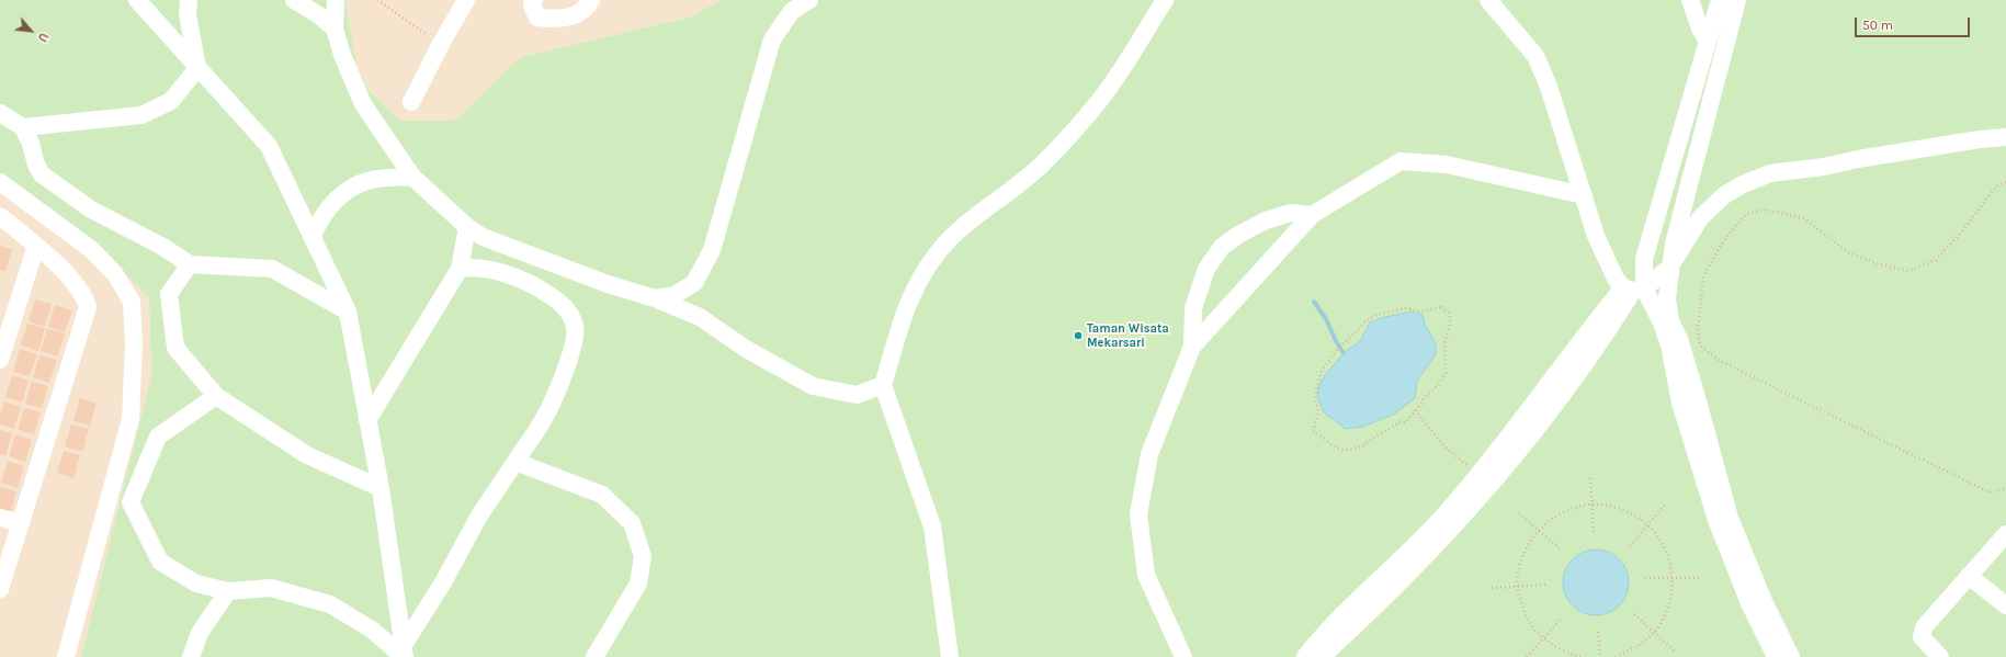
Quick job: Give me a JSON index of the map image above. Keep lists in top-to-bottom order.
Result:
{
  "places": ["Taman Wisata Mekarsari"],
  "scale_bar": "50 m",
  "north": "bottom right"
}
